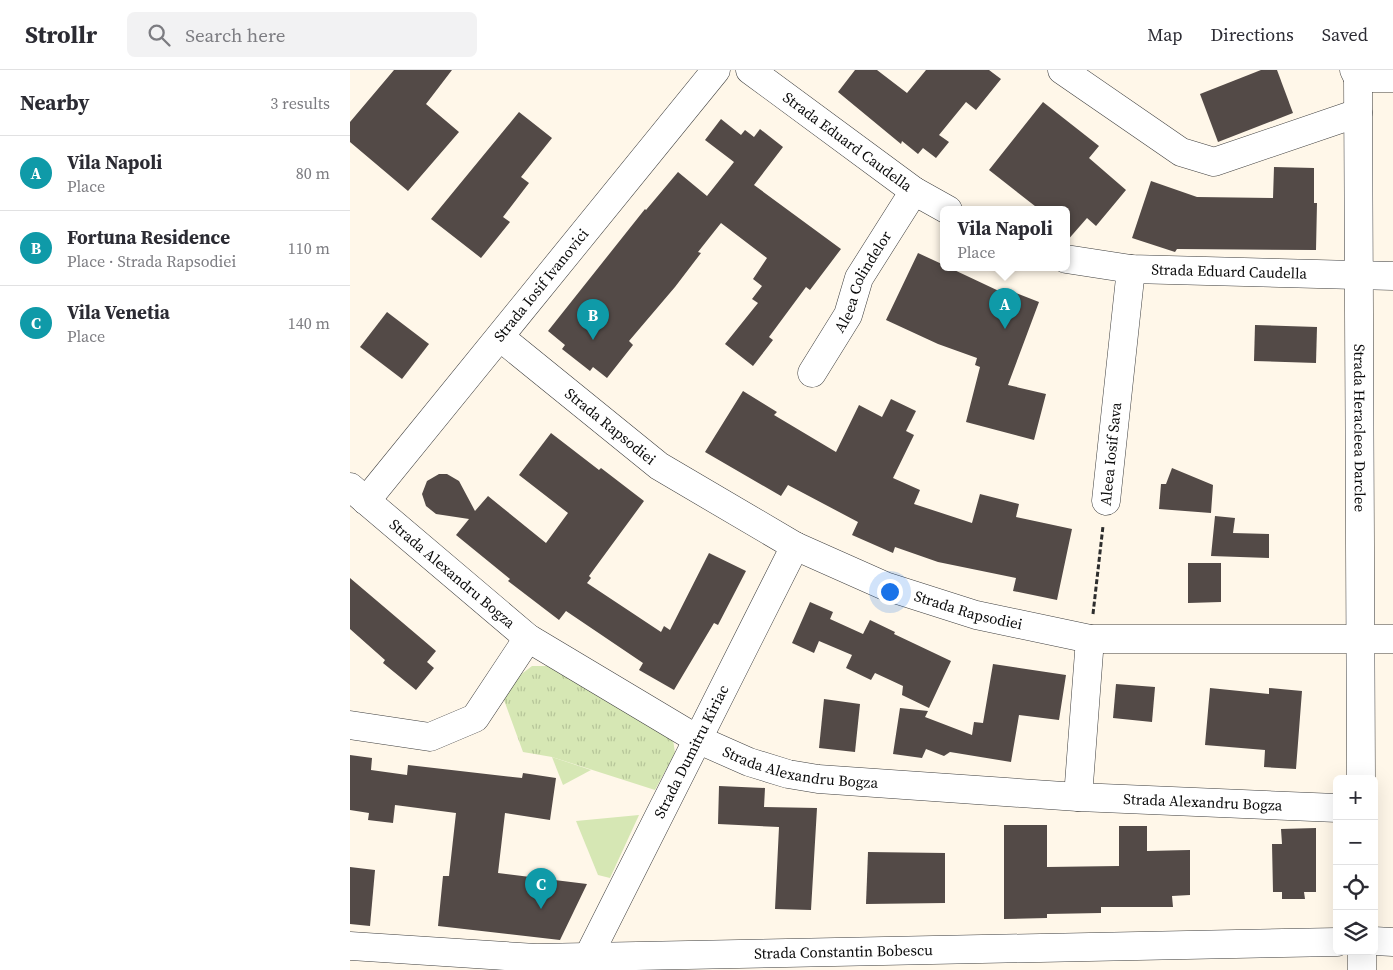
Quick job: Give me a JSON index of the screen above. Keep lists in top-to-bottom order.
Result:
{
  "streets": {
    "street": [
      "Strada Eduard Caudella",
      "Aleea Colindelor",
      "Strada Iosif Ivanovici",
      "Strada Rapsodiei",
      "Strada Heracleea Darclee",
      "Aleea Iosif Sava",
      "Strada Alexandru Bogza",
      "Strada Dumitru Kiriac",
      "Strada Constantin Bobescu"
    ]
  },
  "crossings": [
    ["Strada Eduard Caudella", "Aleea Colindelor"],
    ["Strada Eduard Caudella", "Strada Heracleea Darclee"],
    ["Strada Eduard Caudella", "Aleea Iosif Sava"],
    ["Strada Iosif Ivanovici", "Strada Rapsodiei"],
    ["Strada Iosif Ivanovici", "Strada Alexandru Bogza"],
    ["Strada Rapsodiei", "Strada Heracleea Darclee"],
    ["Strada Rapsodiei", "Aleea Iosif Sava"],
    ["Strada Rapsodiei", "Strada Dumitru Kiriac"],
    ["Strada Alexandru Bogza", "Strada Dumitru Kiriac"],
    ["Strada Dumitru Kiriac", "Strada Constantin Bobescu"]
  ],
  "page": {
    "header": "Strollr",
    "search": "Search here",
    "nav": ["Map", "Directions", "Saved"],
    "heading": ["Nearby", "3 results"],
    "list": [
      {
        "mark": "A",
        "name": "Vila Napoli",
        "note": "Place",
        "value": "80 m"
      },
      {
        "mark": "B",
        "name": "Fortuna Residence",
        "note": "Place · Strada Rapsodiei",
        "value": "110 m"
      },
      {
        "mark": "C",
        "name": "Vila Venetia",
        "note": "Place",
        "value": "140 m"
      }
    ],
    "popup": ["Vila Napoli", "Place"],
    "pins": ["A", "B", "C"],
    "map_buttons": ["+", "−"]
  }
}
